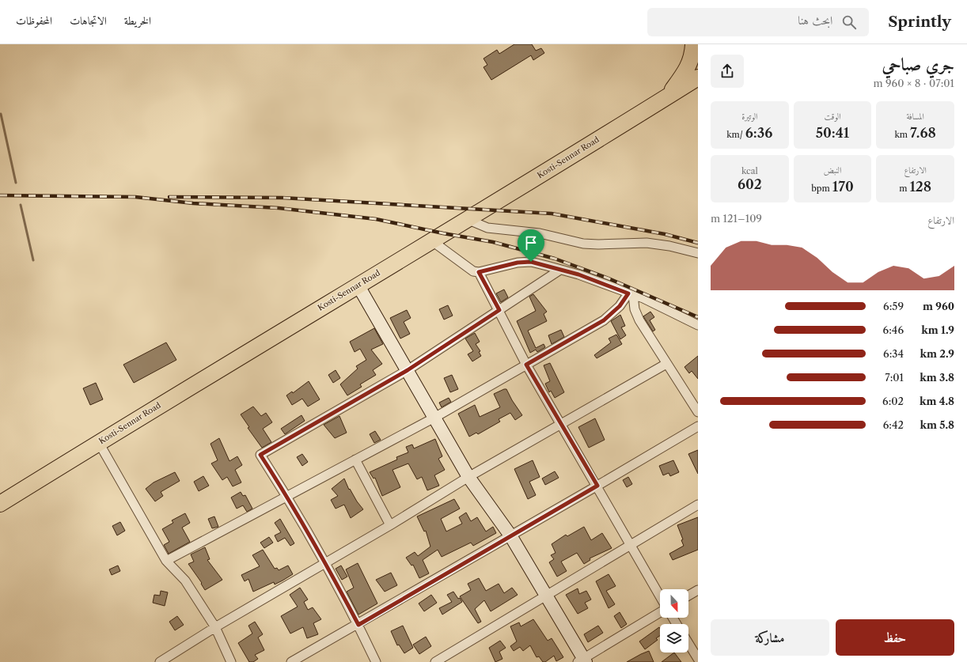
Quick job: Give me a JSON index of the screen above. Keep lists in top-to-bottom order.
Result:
{
  "streets": {
    "highway": ["Kosti-Sennar Road"]
  },
  "north": "bottom",
  "page": {
    "header": "Sprintly",
    "search": "ابحث هنا",
    "nav": ["الخريطة", "الاتجاهات", "المحفوظات"],
    "heading": ["جري صباحي", "07:01 · 8 × 960 m"],
    "stats": [
      ["المسافة", "7.68 km"],
      ["الوقت", "50:41"],
      ["الوتيرة", "6:36 /km"],
      ["الارتفاع", "128 m"],
      ["النبض", "170 bpm"],
      ["kcal", "602"]
    ],
    "chart": ["الارتفاع", "109–121 m"],
    "list": [
      {
        "name": "960 m",
        "note": "6:59"
      },
      {
        "name": "1.9 km",
        "note": "6:46"
      },
      {
        "name": "2.9 km",
        "note": "6:34"
      },
      {
        "name": "3.8 km",
        "note": "7:01"
      },
      {
        "name": "4.8 km",
        "note": "6:02"
      },
      {
        "name": "5.8 km",
        "note": "6:42"
      }
    ],
    "buttons": ["حفظ", "مشاركة"]
  }
}
